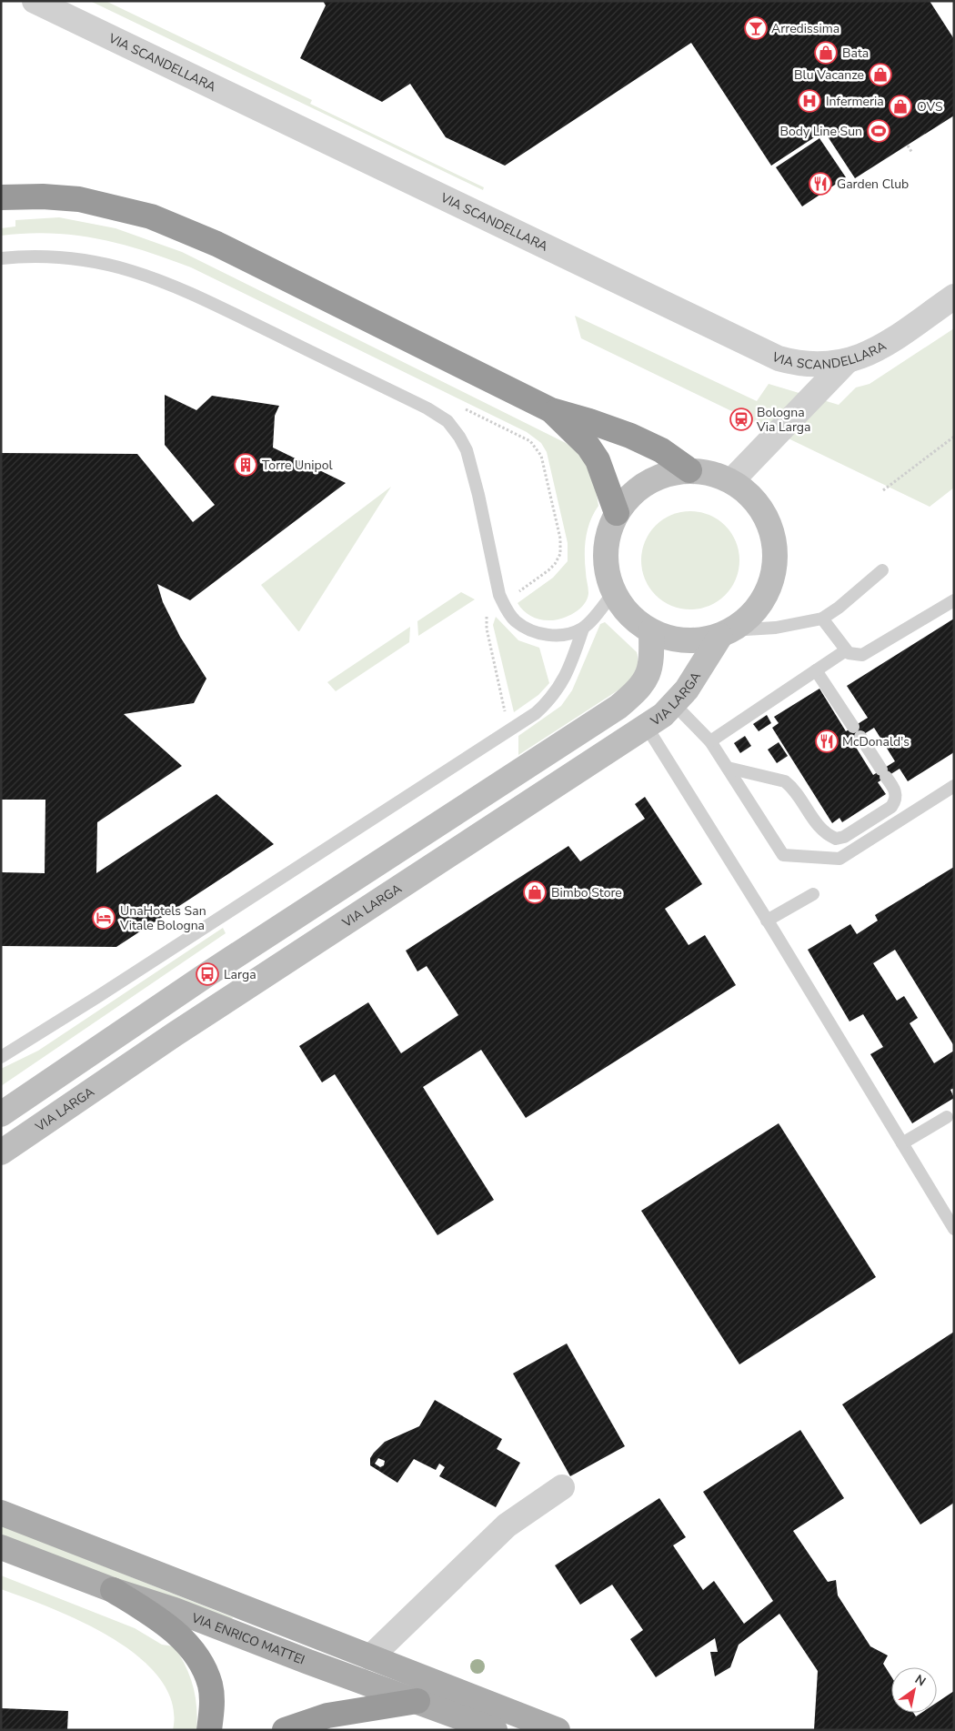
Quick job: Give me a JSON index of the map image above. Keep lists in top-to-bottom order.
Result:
{
  "streets": {
    "main road": ["VIA LARGA", "VIA ENRICO MATTEI"],
    "street": ["VIA SCANDELLARA"]
  },
  "places": {
    "bar": ["Arredissima"],
    "shop": [
      "Bata",
      "Blu Vacanze",
      "OVS",
      "Bimbo Store"
    ],
    "hospital": ["Infermeria"],
    "sports": ["Body Line Sun"],
    "restaurant": ["Garden Club", "McDonald's"],
    "station": ["Bologna Via Larga"],
    "building": ["Torre Unipol"],
    "hotel": ["UnaHotels San Vitale Bologna"],
    "bus stop": ["Larga"]
  },
  "north": "top right"
}
